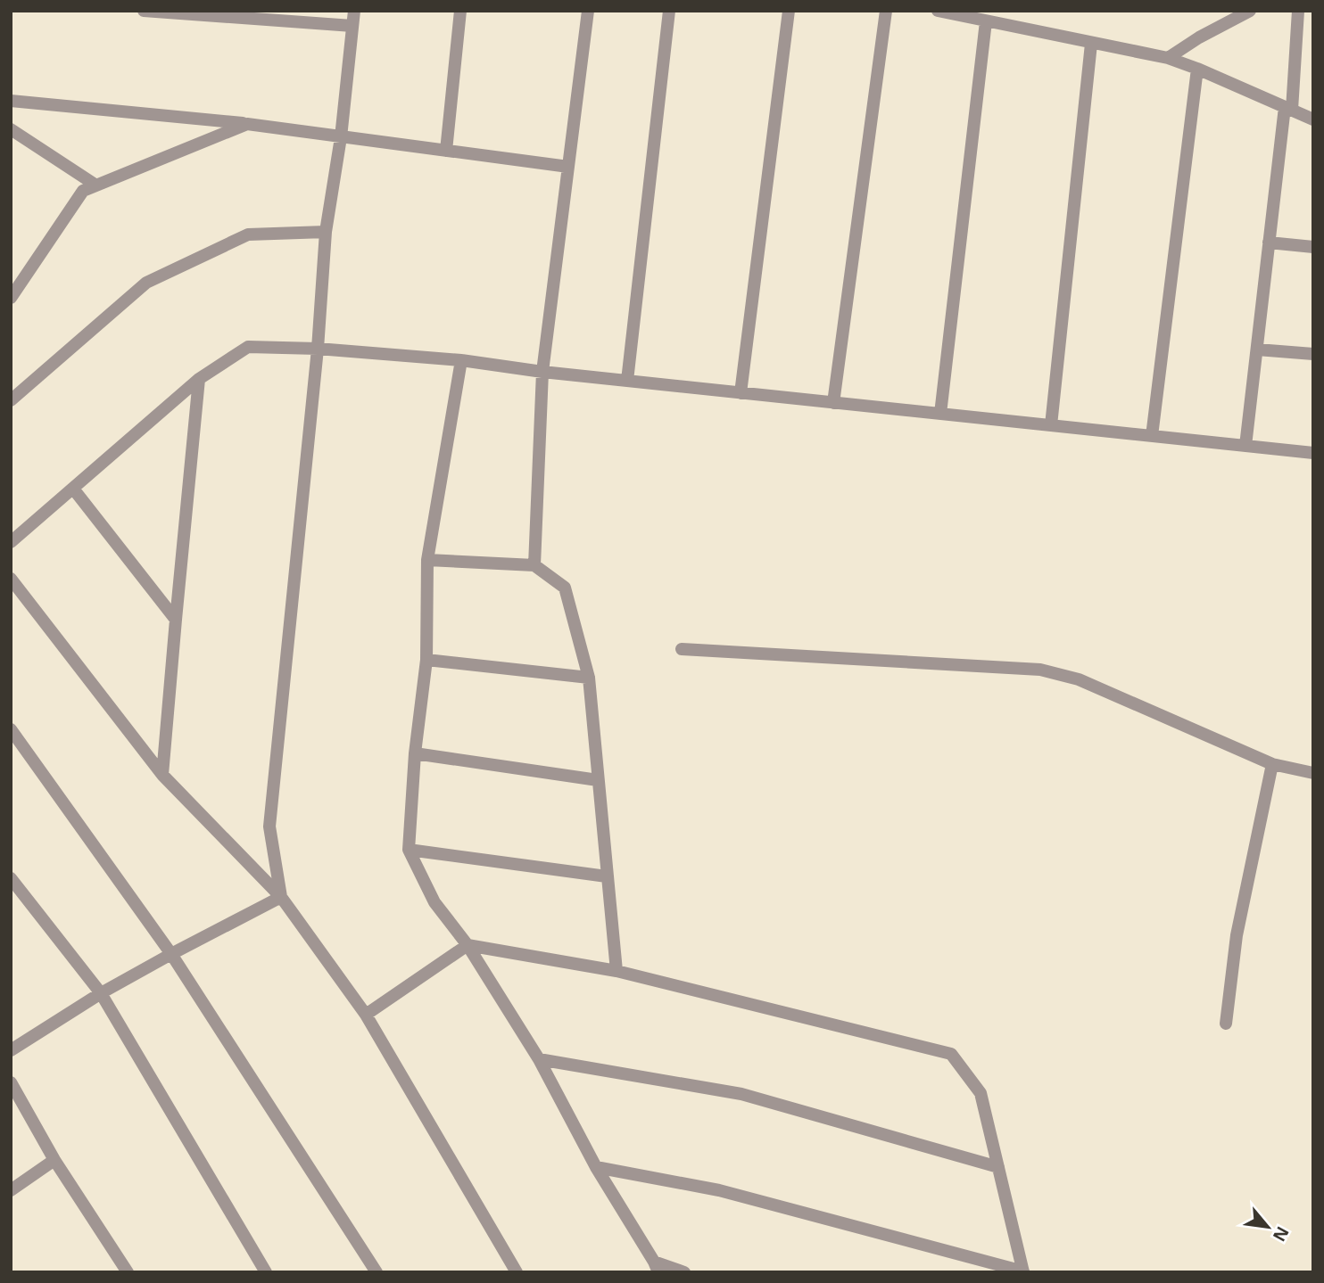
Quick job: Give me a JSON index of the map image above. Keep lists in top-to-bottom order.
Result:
{
  "north": "bottom right"
}
